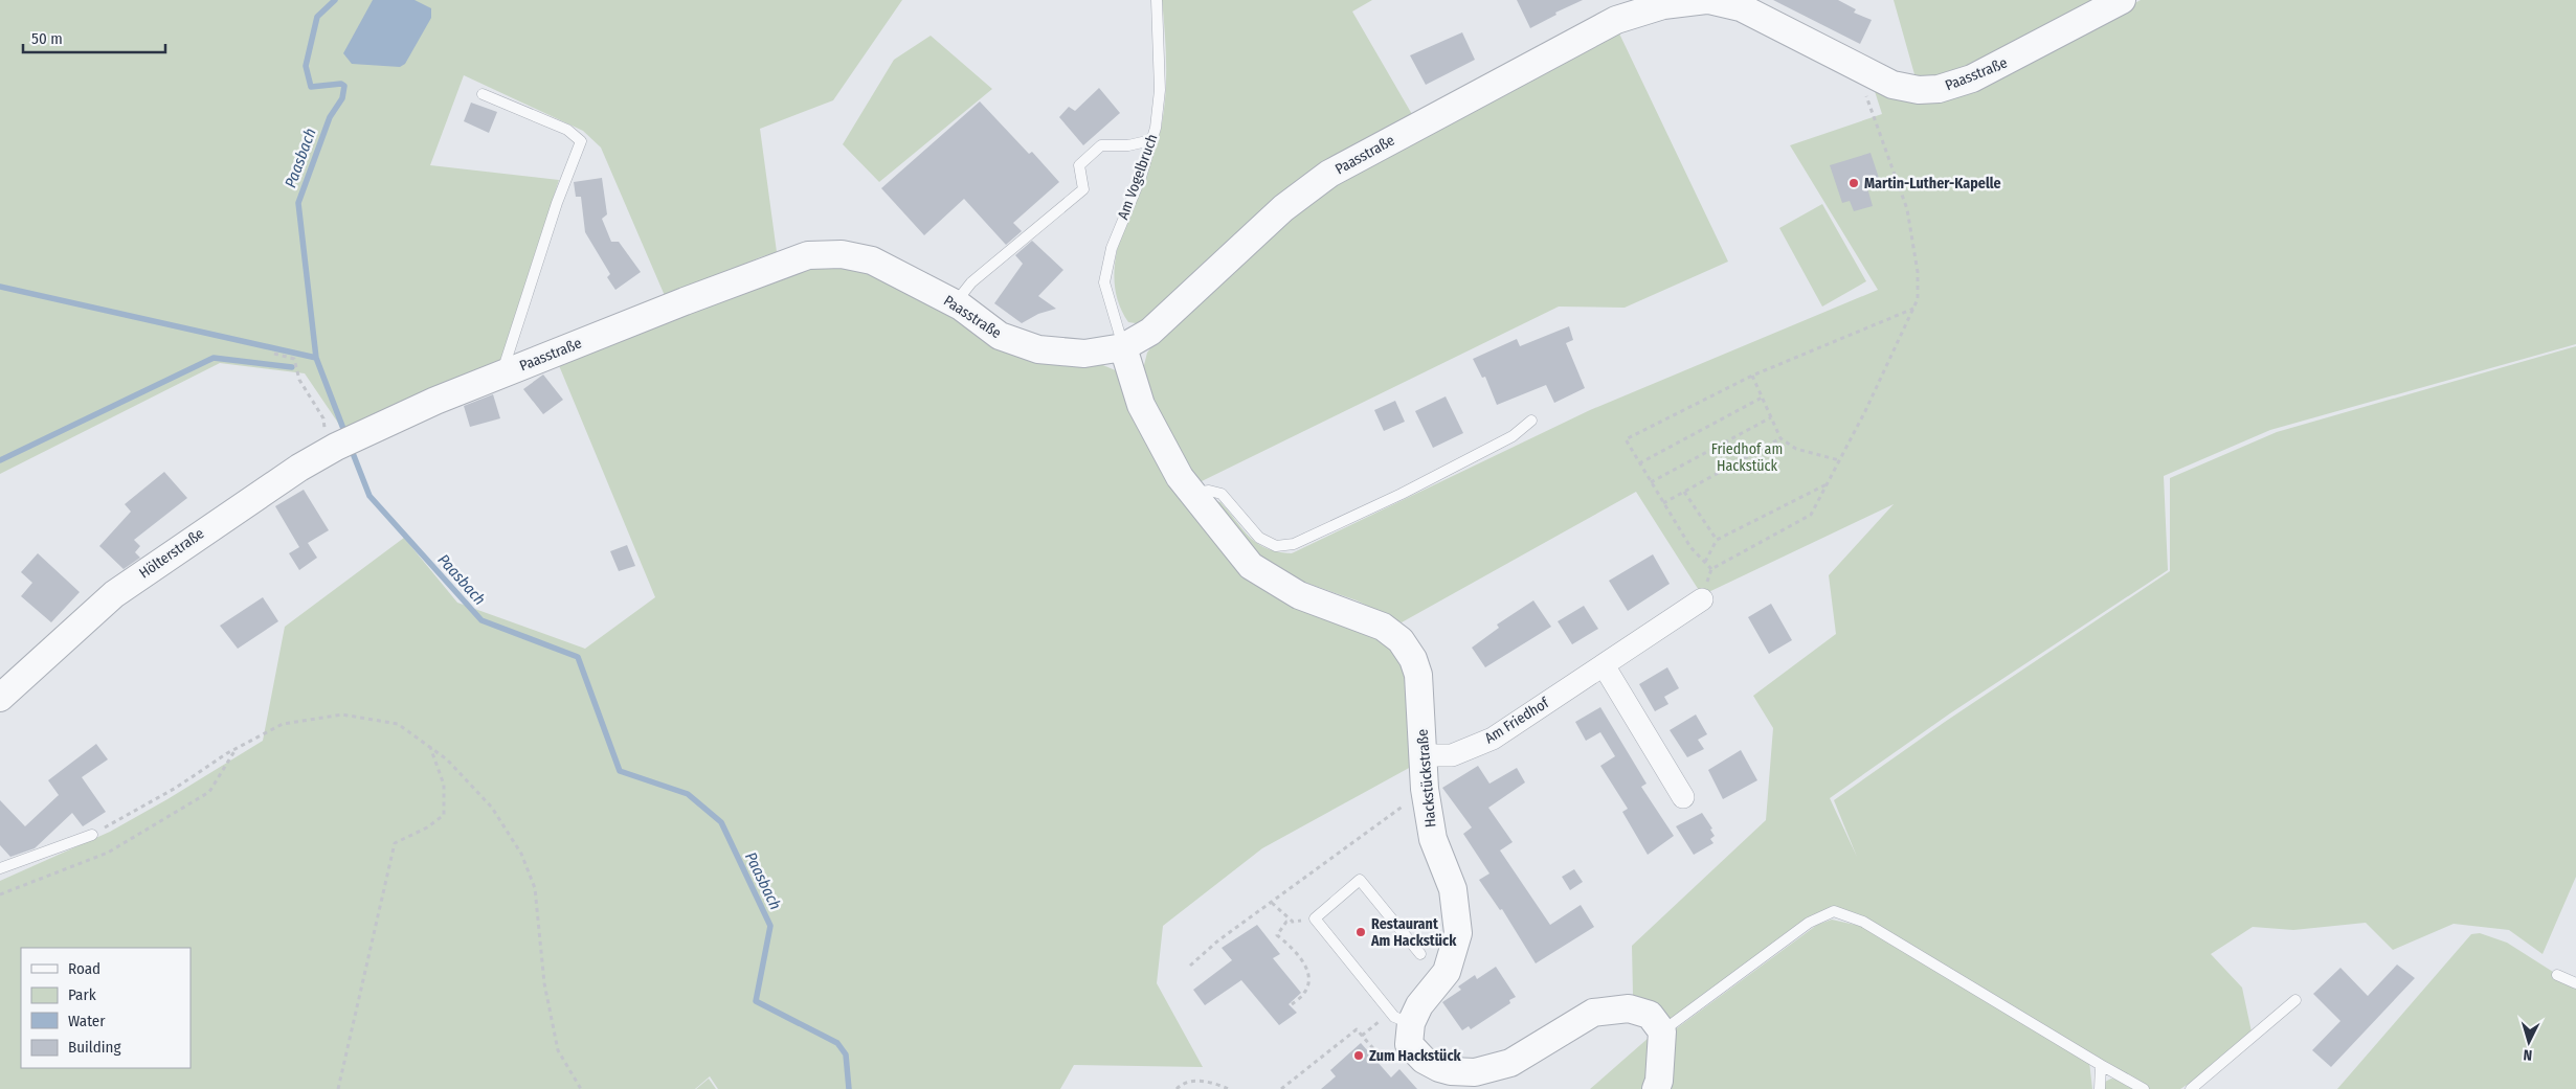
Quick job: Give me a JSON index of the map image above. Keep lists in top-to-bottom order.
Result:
{
  "streets": {
    "street": [
      "Paasstraße",
      "Hölterstraße",
      "Am Friedhof",
      "Hackstückstraße"
    ],
    "lane": ["Am Vogelbruch"]
  },
  "crossings": [
    ["Paasstraße", "Am Vogelbruch"],
    ["Paasstraße", "Hölterstraße"],
    ["Paasstraße", "Hackstückstraße"],
    ["Am Vogelbruch", "Hackstückstraße"],
    ["Am Friedhof", "Hackstückstraße"]
  ],
  "water": ["Paasbach"],
  "parks": ["Friedhof am Hackstück"],
  "places": ["Martin-Luther-Kapelle", "Restaurant Am Hackstück", "Zum Hackstück"],
  "legend": [
    "Road",
    "Park",
    "Water",
    "Building"
  ],
  "scale_bar": "50 m",
  "north": "bottom"
}
